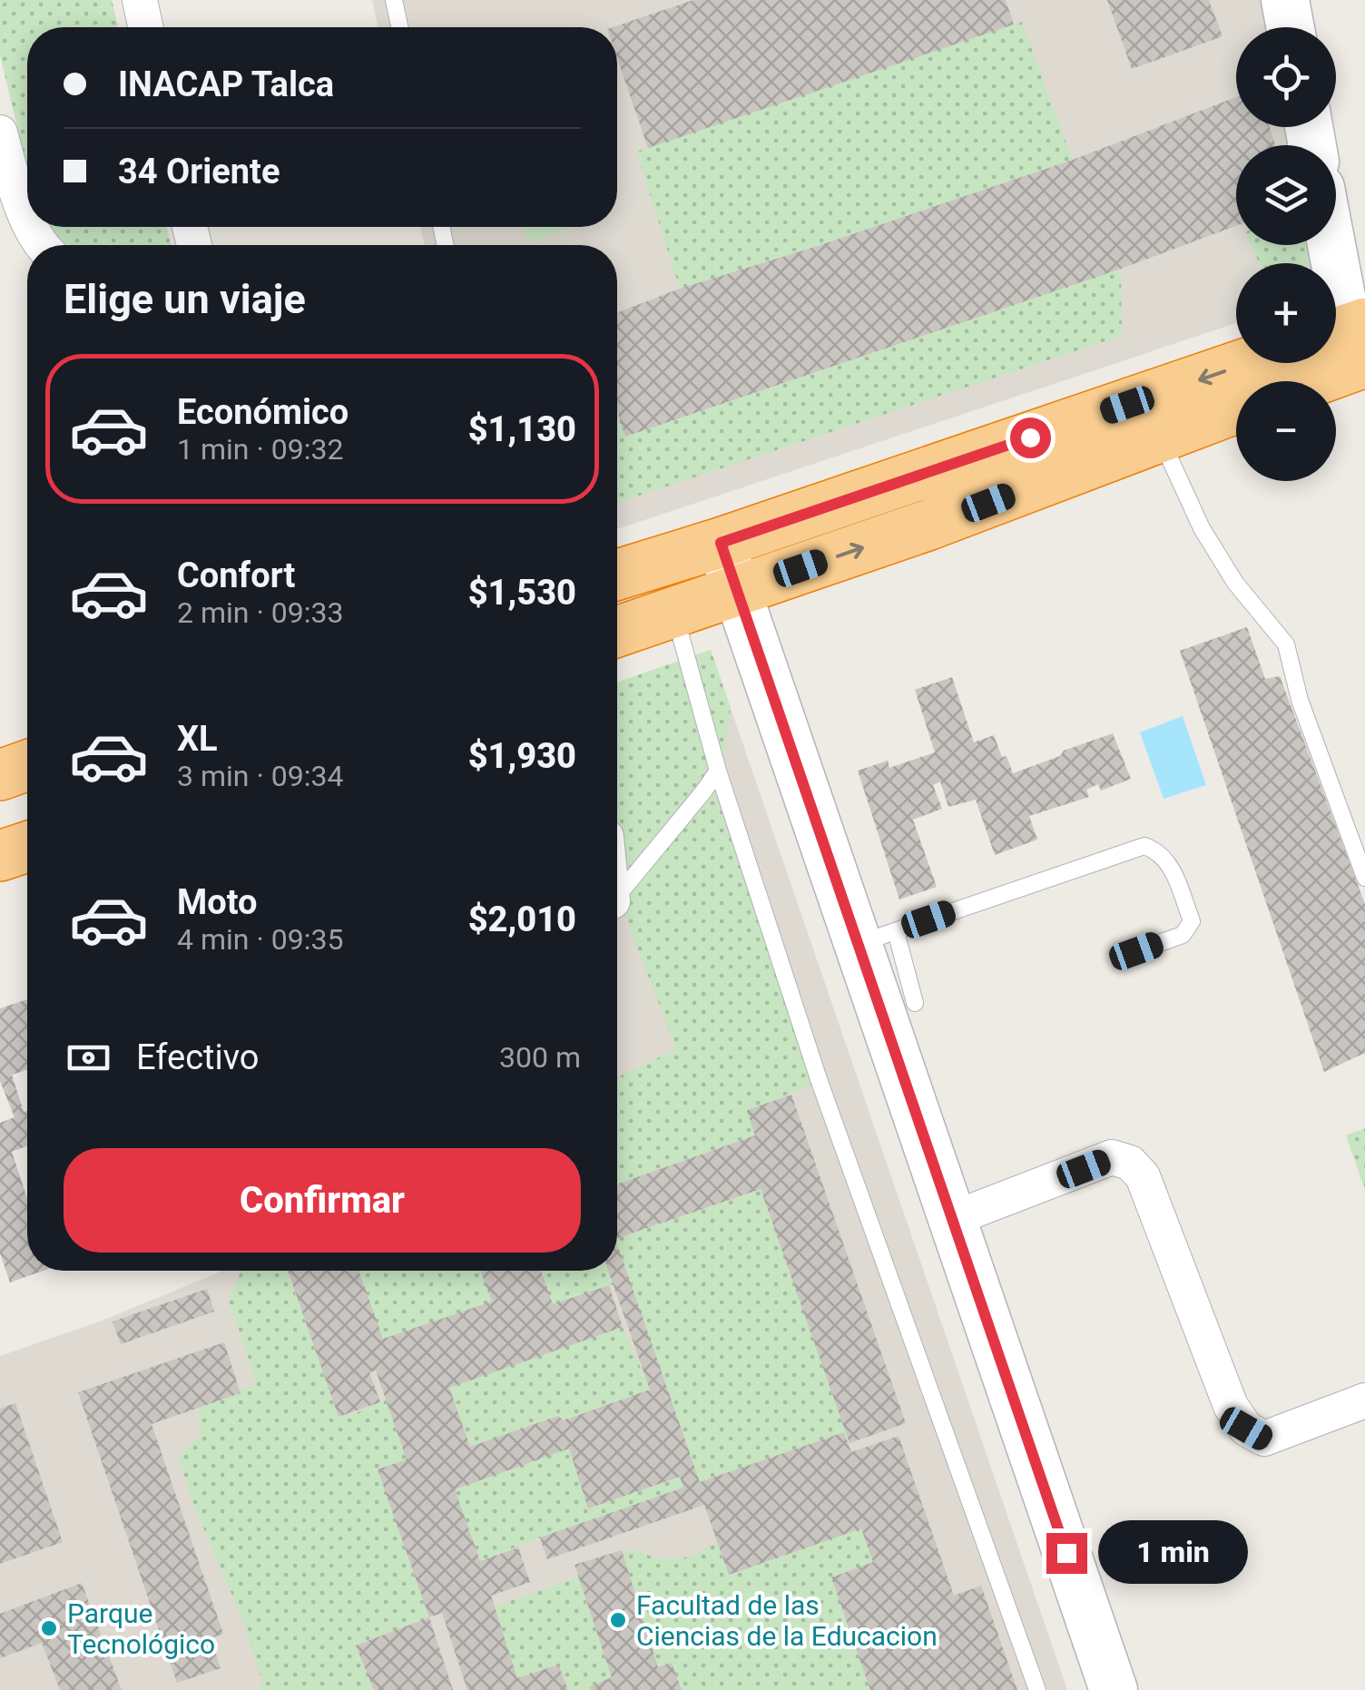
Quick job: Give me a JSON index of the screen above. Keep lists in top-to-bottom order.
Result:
{
  "places": ["Facultad de las Ciencias de la Educacion", "Parque Tecnológico"],
  "page": {
    "map_buttons": ["+", "−"],
    "banner": ["INACAP Talca", "34 Oriente"],
    "heading": "Elige un viaje",
    "list": [
      {
        "name": "Económico",
        "note": "1 min · 09:32",
        "value": "$1,130"
      },
      {
        "name": "Confort",
        "note": "2 min · 09:33",
        "value": "$1,530"
      },
      {
        "name": "XL",
        "note": "3 min · 09:34",
        "value": "$1,930"
      },
      {
        "name": "Moto",
        "note": "4 min · 09:35",
        "value": "$2,010"
      }
    ],
    "pay": ["Efectivo", "300 m"],
    "buttons": "Confirmar",
    "bubble": "1 min"
  }
}
